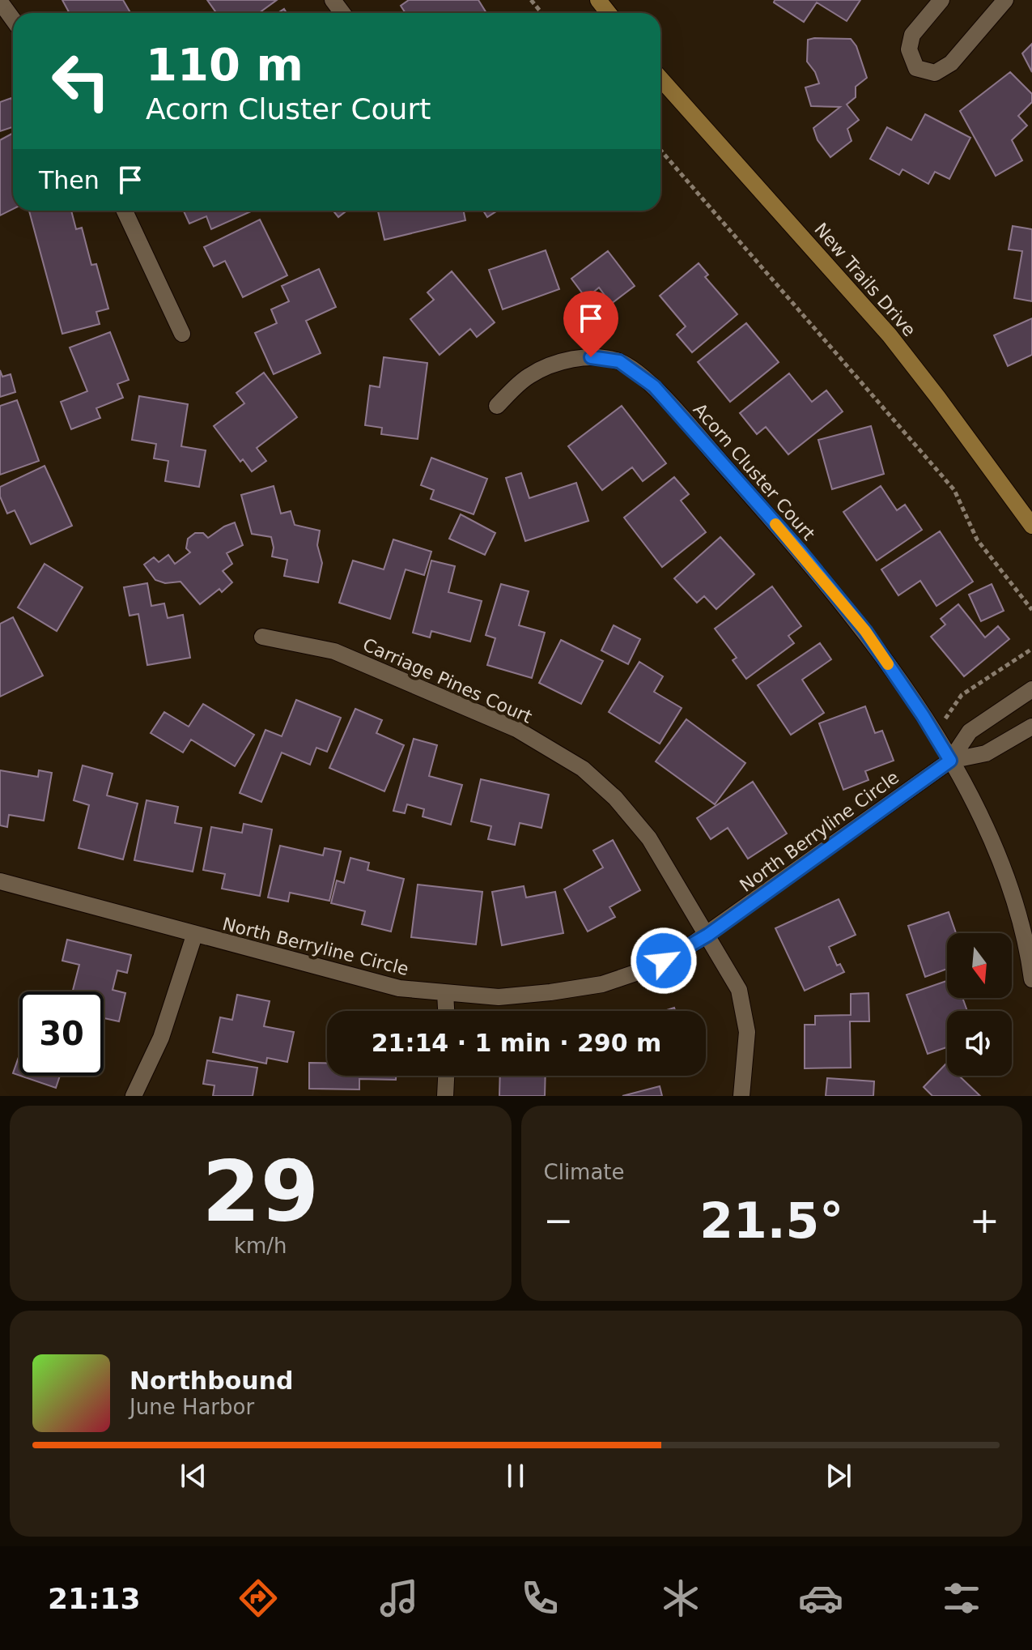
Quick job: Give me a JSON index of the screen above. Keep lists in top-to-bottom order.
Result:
{
  "streets": {
    "street": [
      "New Trails Drive",
      "Acorn Cluster Court",
      "Carriage Pines Court",
      "North Berryline Circle"
    ]
  },
  "crossings": [
    ["Acorn Cluster Court", "North Berryline Circle"],
    ["Carriage Pines Court", "North Berryline Circle"]
  ],
  "north": "bottom",
  "page": {
    "turn": ["110 m", "Acorn Cluster Court"],
    "then": "Then",
    "limit": "30",
    "trip": "21:14 · 1 min · 290 m",
    "tile": [
      ["29", "km/h"],
      "Climate"
    ],
    "heat": ["−", "21.5°", "+"],
    "song": ["Northbound", "June Harbor"],
    "tabs": "21:13"
  }
}
